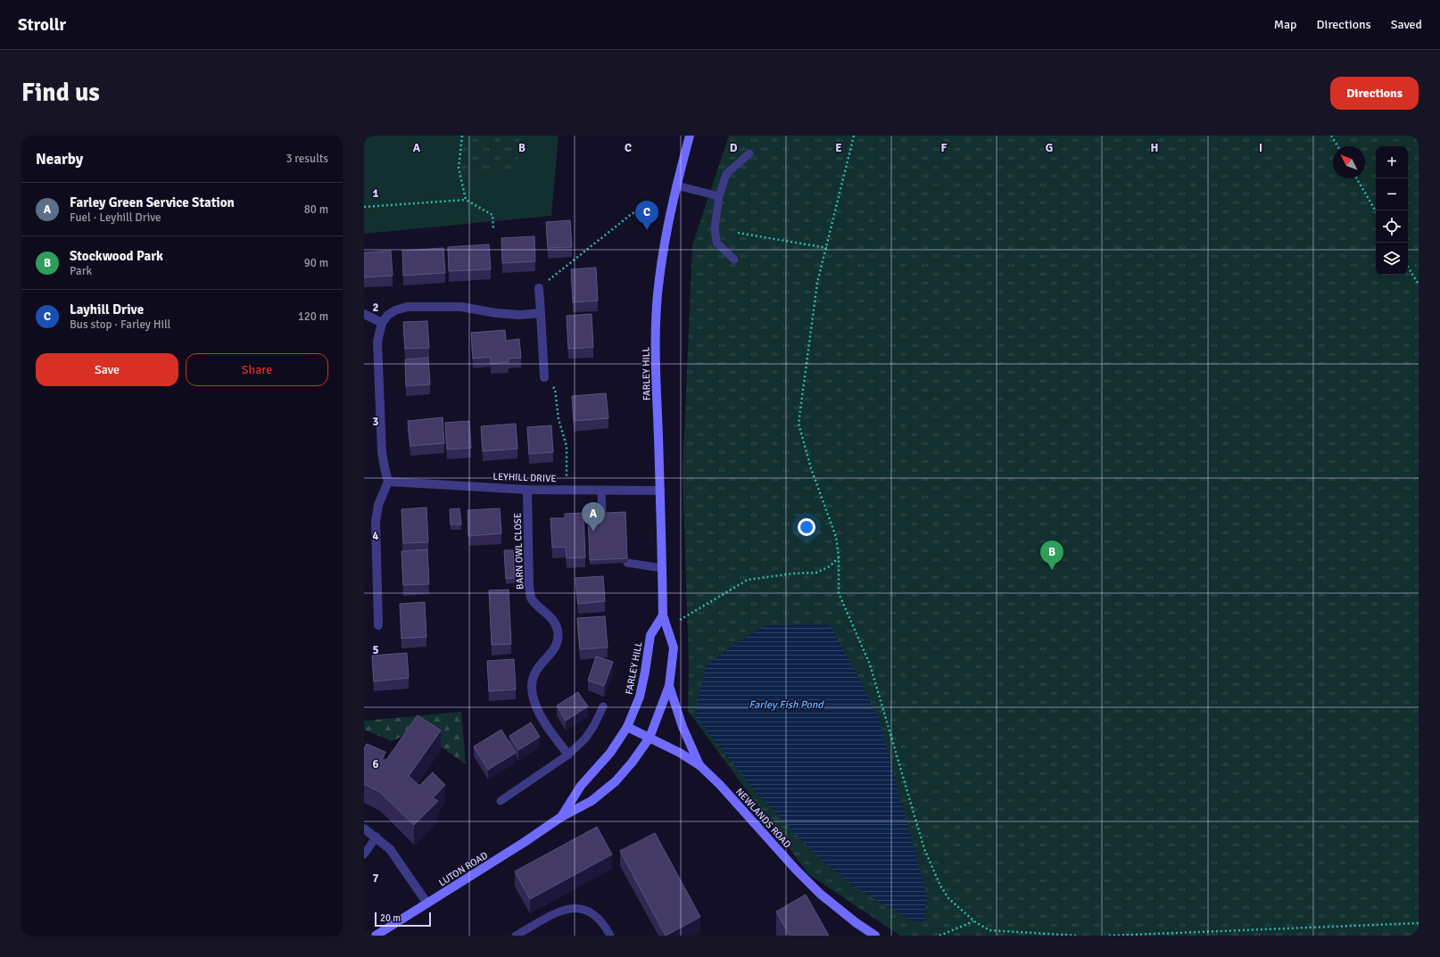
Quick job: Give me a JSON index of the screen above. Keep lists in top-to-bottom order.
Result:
{
  "streets": {
    "main road": ["FARLEY HILL", "NEWLANDS ROAD", "LUTON ROAD"],
    "street": ["LEYHILL DRIVE", "BARN OWL CLOSE"]
  },
  "crossings": [
    ["FARLEY HILL", "LEYHILL DRIVE"],
    ["FARLEY HILL", "NEWLANDS ROAD"],
    ["FARLEY HILL", "LUTON ROAD"],
    ["LEYHILL DRIVE", "BARN OWL CLOSE"],
    ["NEWLANDS ROAD", "LUTON ROAD"]
  ],
  "water": ["Farley Fish Pond"],
  "scale_bar": "20 m",
  "north": "top left",
  "page": {
    "header": "Strollr",
    "nav": ["Map", "Directions", "Saved"],
    "buttons": [
      "Directions",
      ["Save", "Share"]
    ],
    "title": "Find us",
    "heading": ["Nearby", "3 results"],
    "map_buttons": ["+", "−"],
    "list": [
      {
        "mark": "A",
        "name": "Farley Green Service Station",
        "note": "Fuel · Leyhill Drive",
        "value": "80 m"
      },
      {
        "mark": "B",
        "name": "Stockwood Park",
        "note": "Park",
        "value": "90 m"
      },
      {
        "mark": "C",
        "name": "Layhill Drive",
        "note": "Bus stop · Farley Hill",
        "value": "120 m"
      }
    ],
    "pins": ["C", "A", "B"],
    "scale": "20 m"
  },
  "grid": {
    "columns": [
      "A",
      "B",
      "C",
      "D",
      "E",
      "F",
      "G",
      "H",
      "I"
    ],
    "rows": [
      "1",
      "2",
      "3",
      "4",
      "5",
      "6",
      "7"
    ]
  }
}
